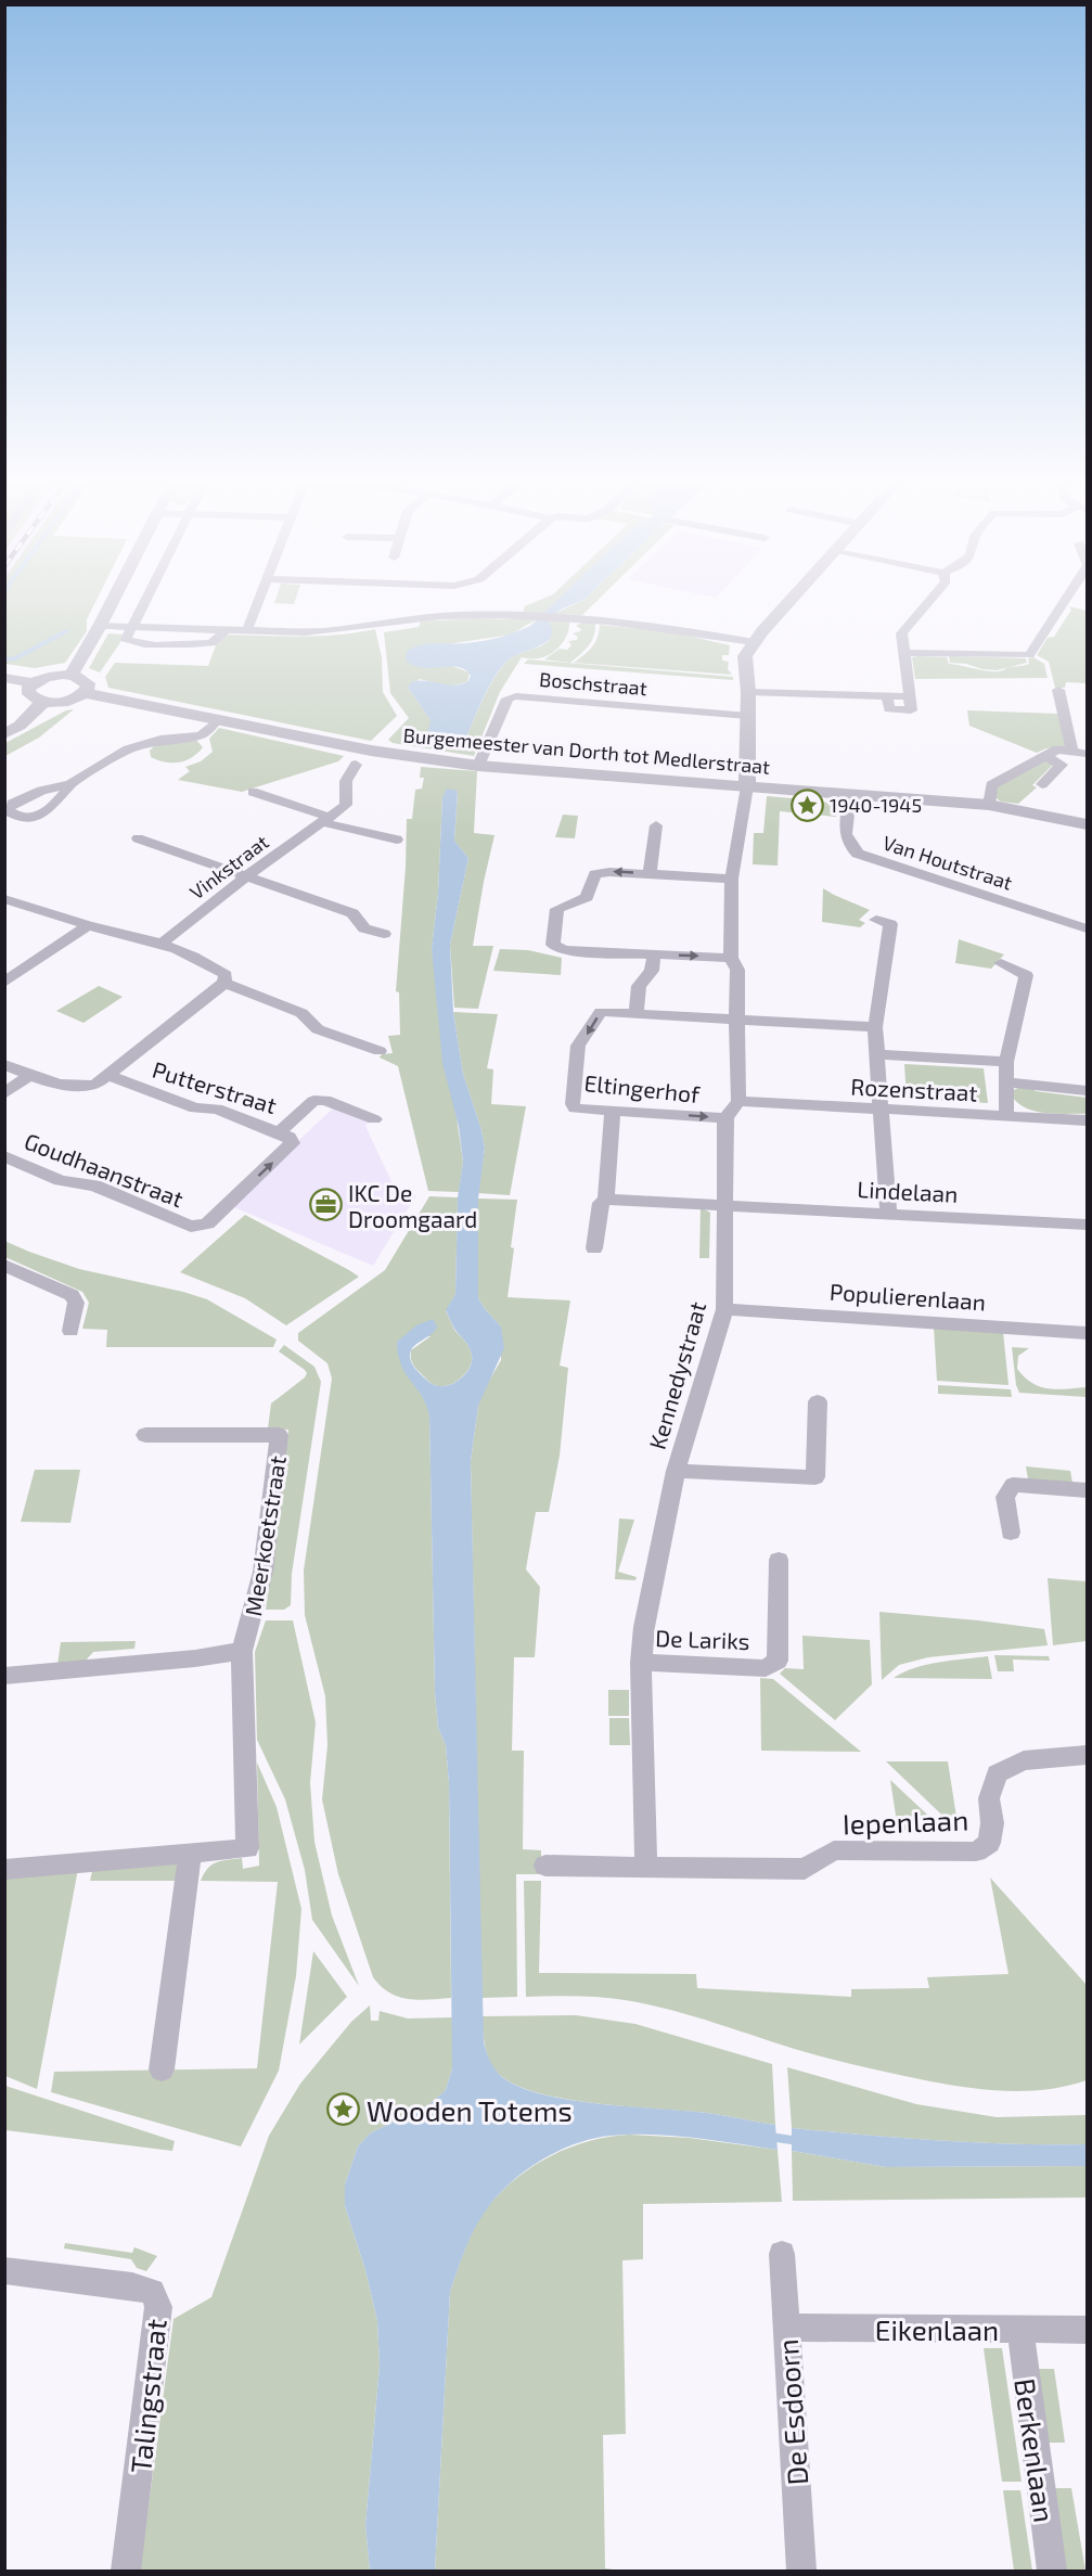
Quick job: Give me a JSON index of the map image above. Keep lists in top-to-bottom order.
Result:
{
  "streets": {
    "street": [
      "Boschstraat",
      "Burgemeester van Dorth tot Medlerstraat",
      "Van Houtstraat",
      "Vinkstraat",
      "Putterstraat",
      "Eltingerhof",
      "Rozenstraat",
      "Goudhaanstraat",
      "Lindelaan",
      "Populierenlaan",
      "Kennedystraat",
      "Meerkoetstraat",
      "De Lariks",
      "Iepenlaan",
      "Eikenlaan",
      "Talingstraat",
      "De Esdoorn",
      "Berkenlaan"
    ]
  },
  "crossings": [
    ["Boschstraat", "Burgemeester van Dorth tot Medlerstraat"],
    ["Burgemeester van Dorth tot Medlerstraat", "Van Houtstraat"],
    ["Putterstraat", "Goudhaanstraat"],
    ["Eltingerhof", "Kennedystraat"],
    ["Lindelaan", "Kennedystraat"],
    ["Populierenlaan", "Kennedystraat"],
    ["Kennedystraat", "De Lariks"],
    ["Kennedystraat", "Iepenlaan"],
    ["Eikenlaan", "De Esdoorn"],
    ["Eikenlaan", "Berkenlaan"]
  ],
  "places": {
    "place": ["1940-1945", "Wooden Totems"],
    "office": ["IKC De Droomgaard"]
  }
}
